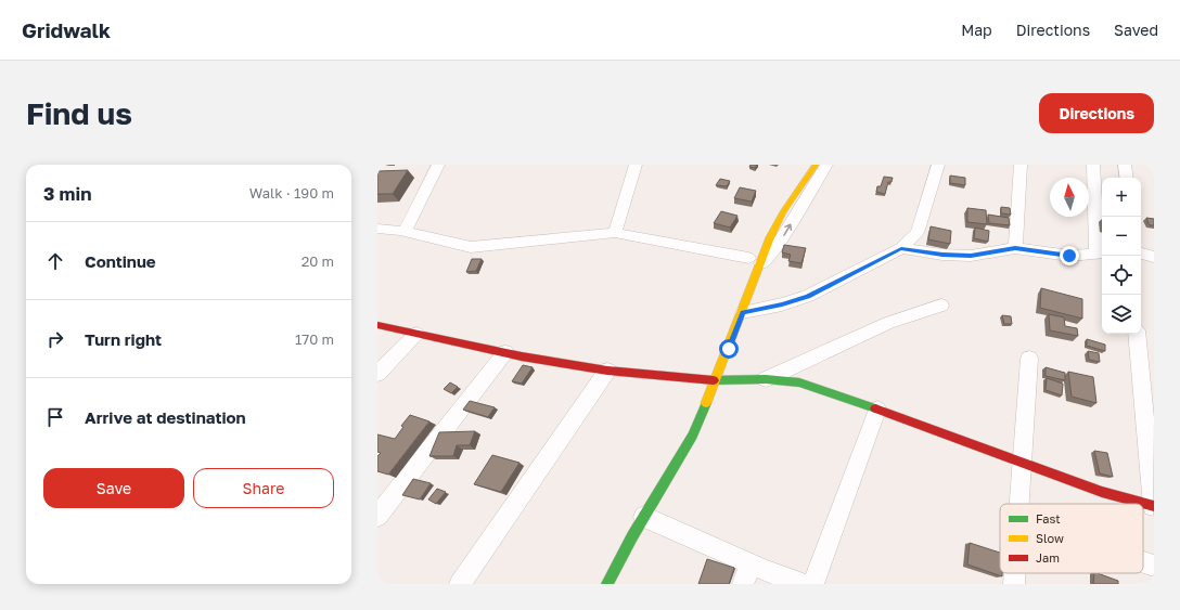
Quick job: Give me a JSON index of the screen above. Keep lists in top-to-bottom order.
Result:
{
  "legend": ["Fast", "Slow", "Jam"],
  "north": "top",
  "page": {
    "header": "Gridwalk",
    "nav": ["Map", "Directions", "Saved"],
    "buttons": [
      "Directions",
      ["Save", "Share"]
    ],
    "title": "Find us",
    "heading": ["3 min", "Walk · 190 m"],
    "map_buttons": ["+", "−"],
    "list": [
      ["Continue", "20 m"],
      ["Turn right", "170 m"],
      "Arrive at destination"
    ]
  }
}
